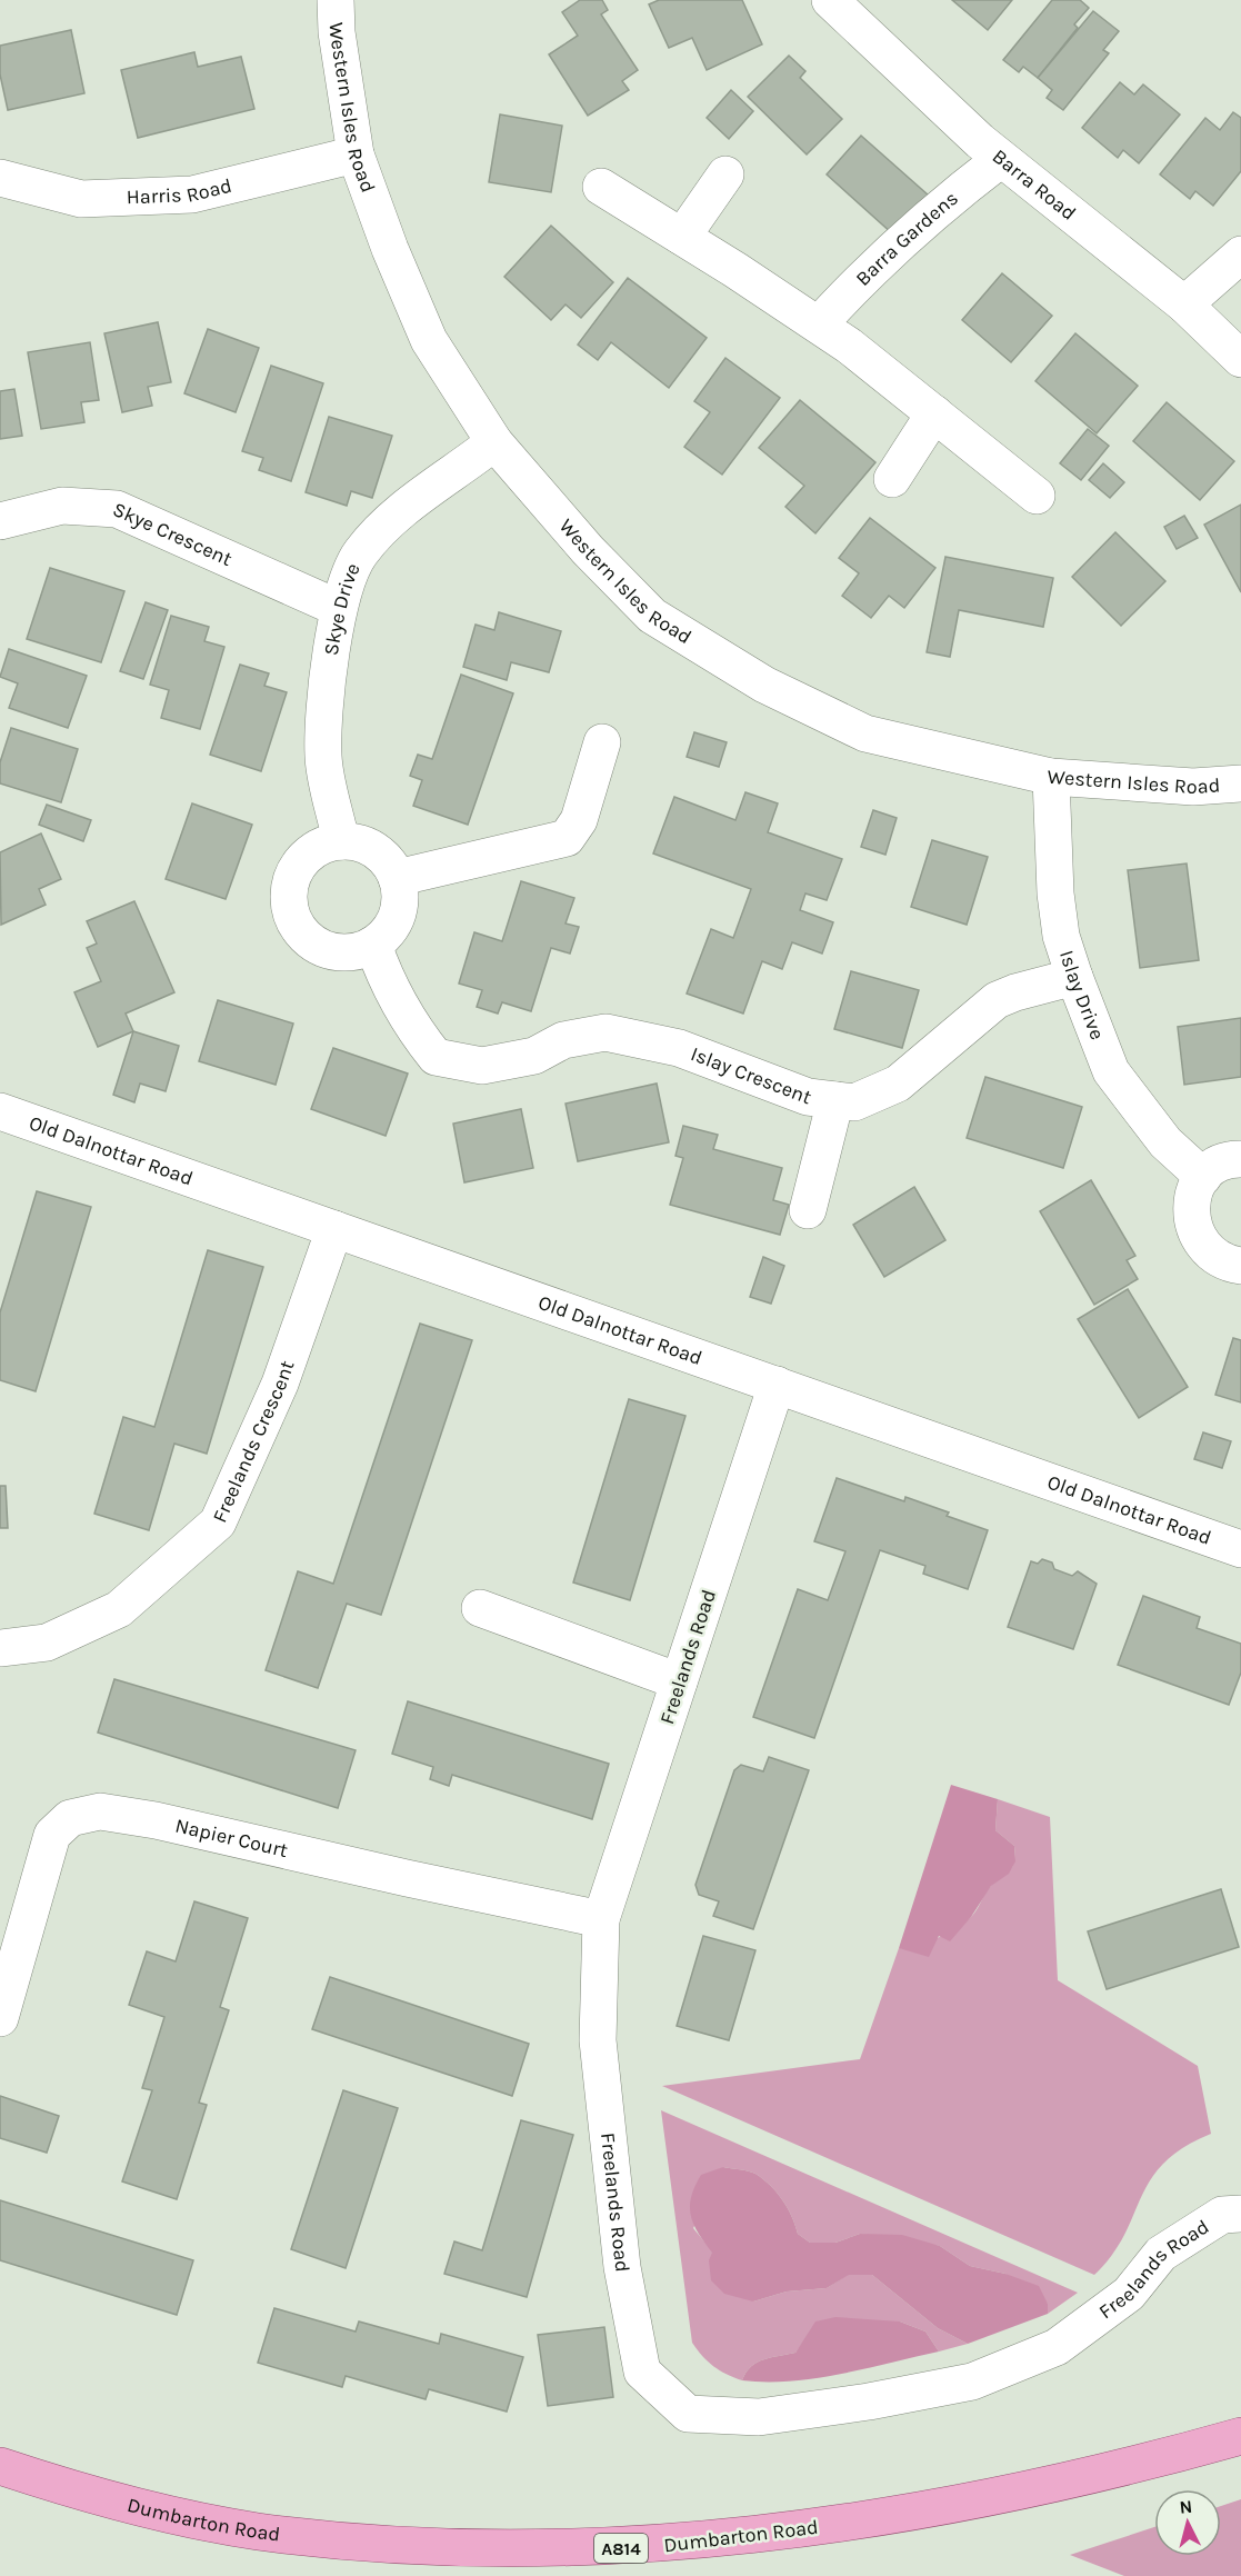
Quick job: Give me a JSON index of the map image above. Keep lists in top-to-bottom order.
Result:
{
  "streets": {
    "main road": ["Dumbarton Road", "A814"],
    "street": [
      "Western Isles Road",
      "Barra Road",
      "Harris Road",
      "Barra Gardens",
      "Skye Crescent",
      "Skye Drive",
      "Islay Drive",
      "Islay Crescent",
      "Old Dalnottar Road",
      "Freelands Crescent",
      "Freelands Road",
      "Napier Court"
    ]
  },
  "crossings": [
    ["Western Isles Road", "Harris Road"],
    ["Western Isles Road", "Skye Drive"],
    ["Western Isles Road", "Islay Drive"],
    ["Barra Road", "Barra Gardens"],
    ["Skye Crescent", "Skye Drive"],
    ["Skye Drive", "Islay Crescent"],
    ["Islay Drive", "Islay Crescent"],
    ["Old Dalnottar Road", "Freelands Crescent"],
    ["Old Dalnottar Road", "Freelands Road"],
    ["Freelands Road", "Napier Court"]
  ],
  "north": "top"
}
